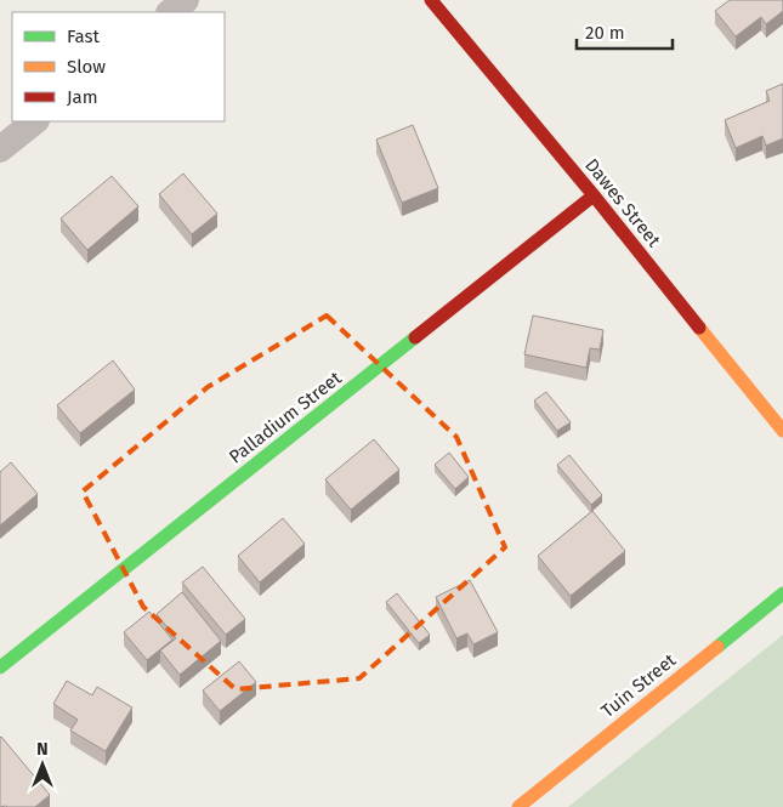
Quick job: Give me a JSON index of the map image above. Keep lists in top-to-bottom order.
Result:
{
  "streets": {
    "street": ["Dawes Street", "Palladium Street", "Tuin Street"]
  },
  "crossings": [
    ["Dawes Street", "Palladium Street"]
  ],
  "legend": ["Fast", "Slow", "Jam"],
  "scale_bar": "20 m",
  "north": "top"
}
